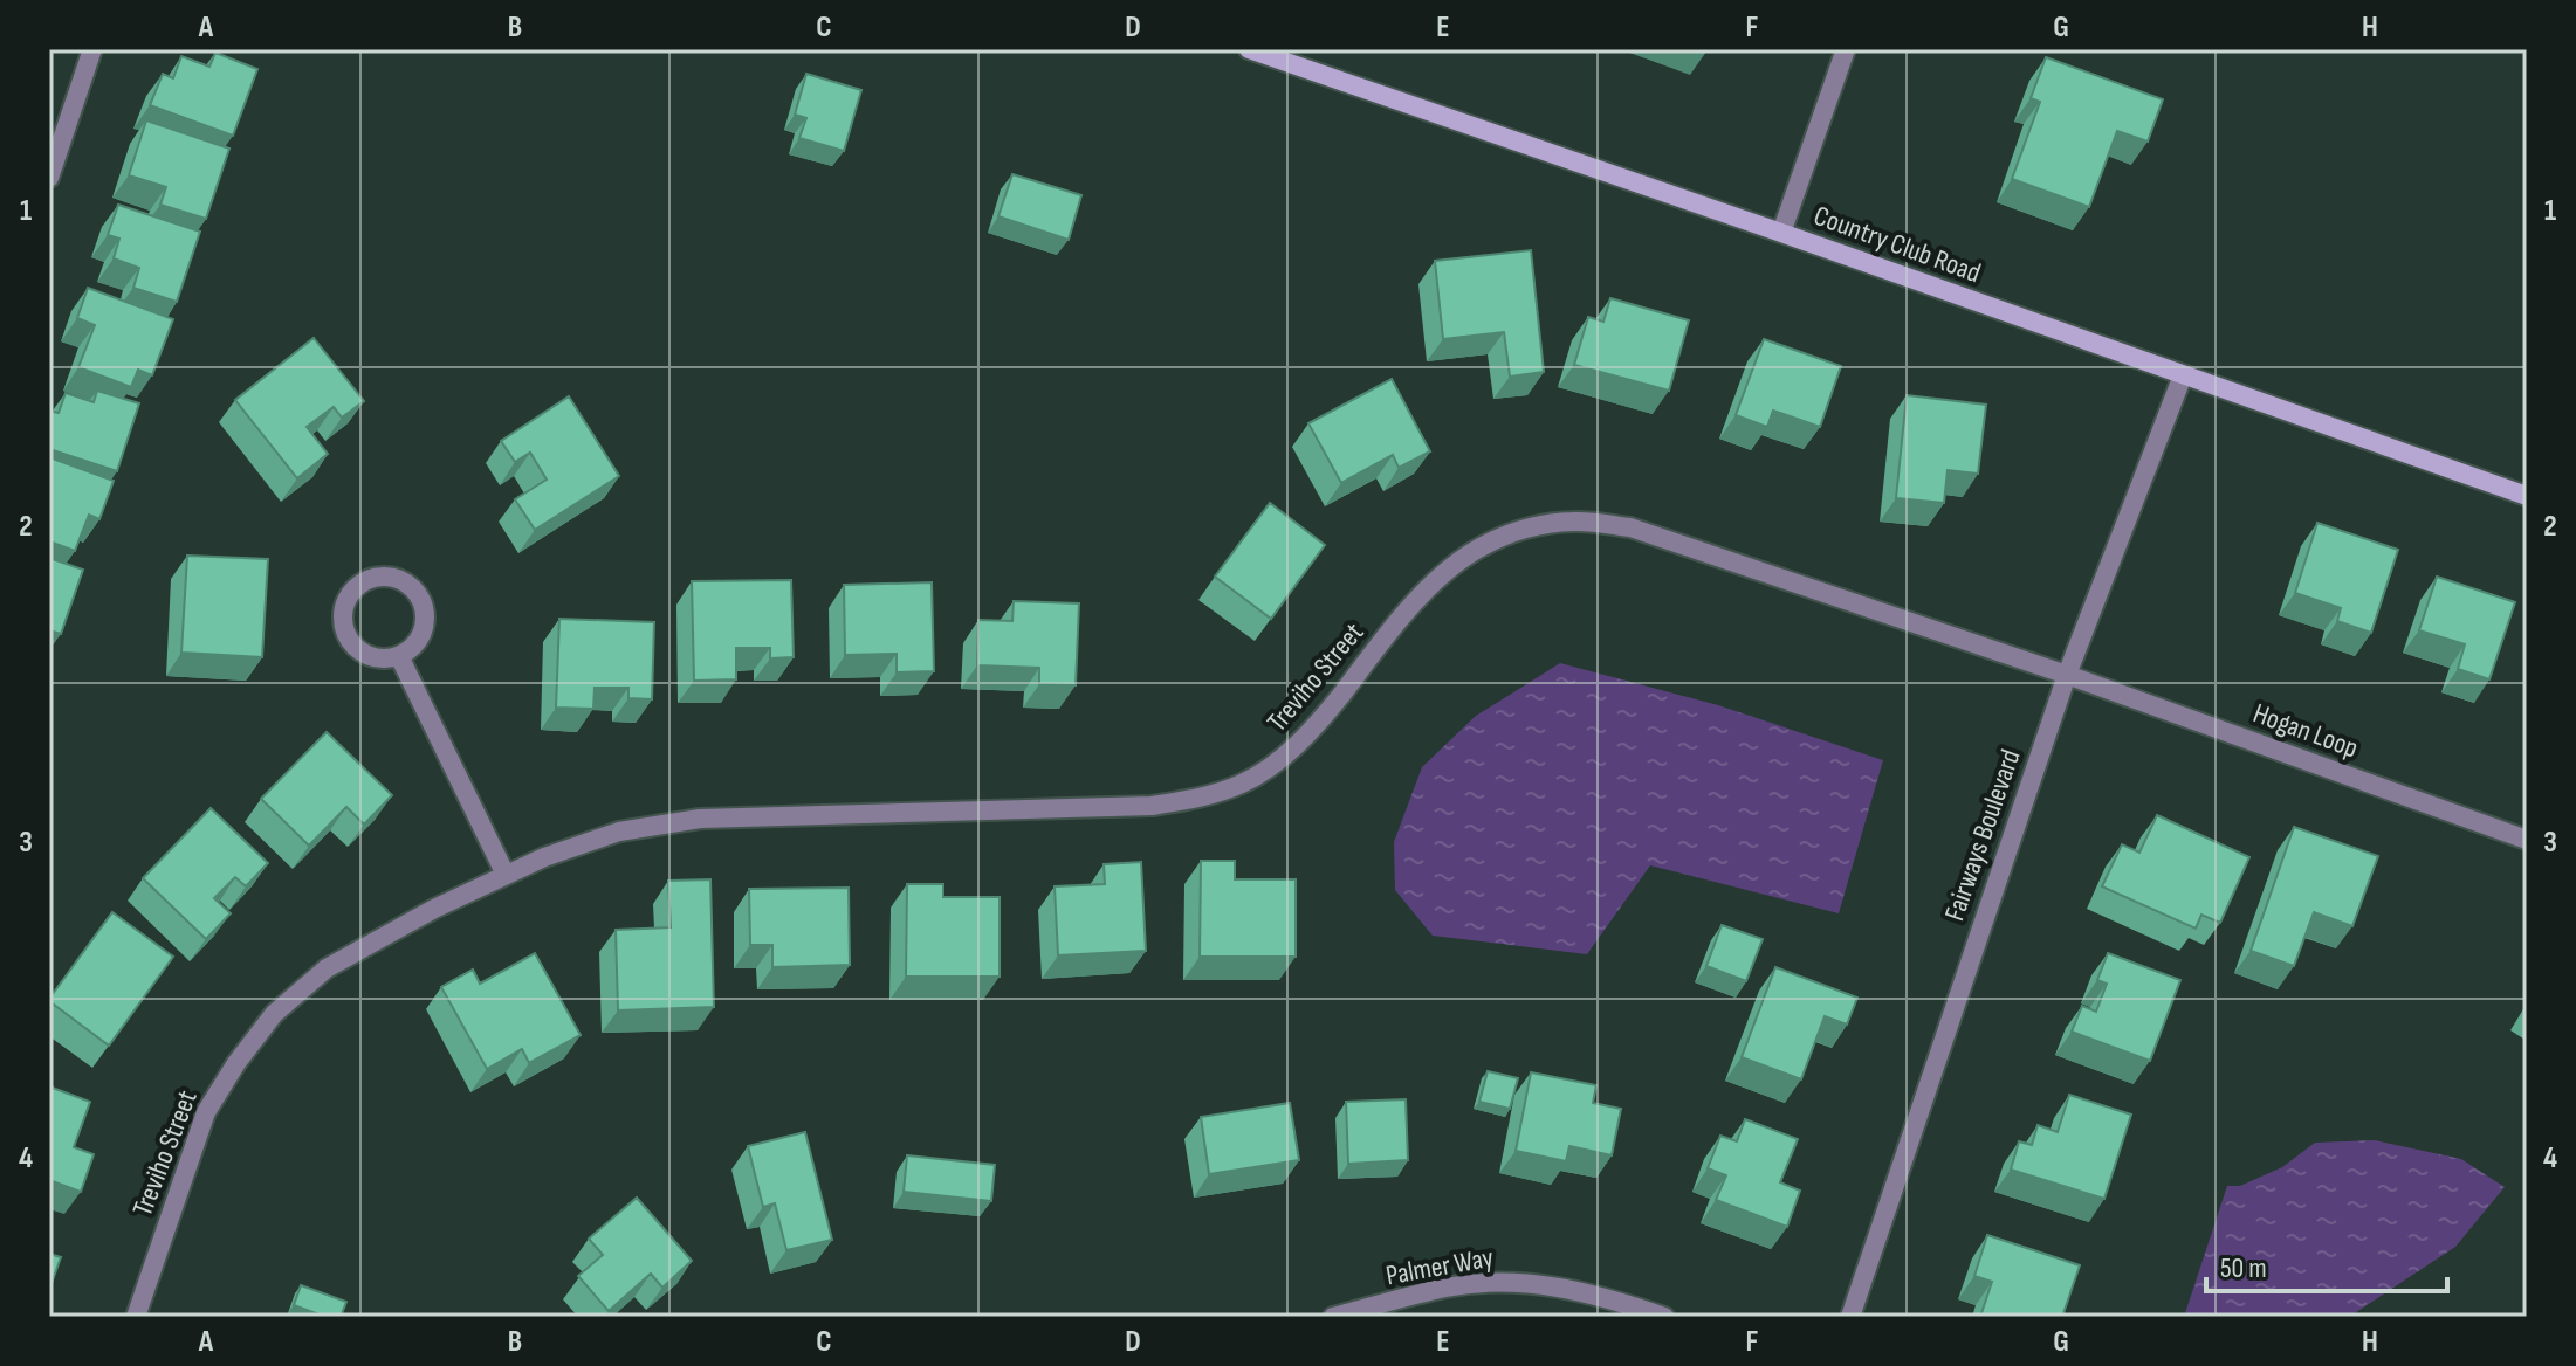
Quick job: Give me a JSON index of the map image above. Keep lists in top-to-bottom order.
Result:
{
  "streets": {
    "street": [
      "Country Club Road",
      "Treviho Street",
      "Hogan Loop",
      "Fairways Boulevard",
      "Palmer Way"
    ]
  },
  "crossings": [
    ["Country Club Road", "Fairways Boulevard"],
    ["Treviho Street", "Hogan Loop"],
    ["Treviho Street", "Fairways Boulevard"],
    ["Hogan Loop", "Fairways Boulevard"]
  ],
  "scale_bar": "50 m",
  "grid": {
    "columns": [
      "A",
      "B",
      "C",
      "D",
      "E",
      "F",
      "G",
      "H"
    ],
    "rows": [
      "1",
      "2",
      "3",
      "4"
    ]
  }
}
